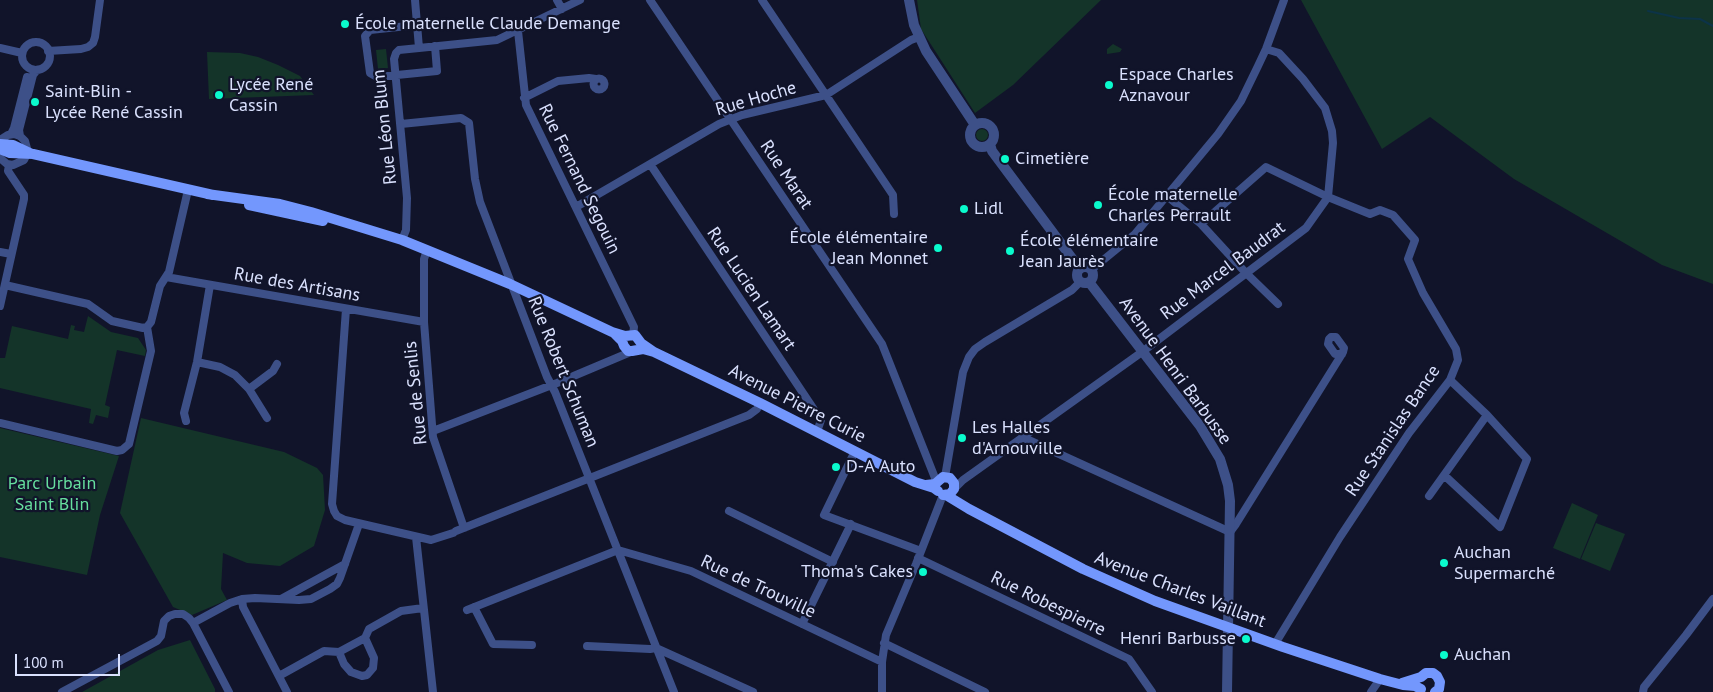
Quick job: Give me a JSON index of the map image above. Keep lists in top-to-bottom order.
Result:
{
  "streets": {
    "main road": ["Avenue Pierre Curie", "Avenue Charles Vaillant"],
    "street": [
      "Rue Hoche",
      "Rue Léon Blum",
      "Rue Marat",
      "Rue Fernand Segouin",
      "Rue Marcel Baudrat",
      "Rue des Artisans",
      "Rue Lucien Lamart",
      "Avenue Henri Barbusse",
      "Rue Robert Schuman",
      "Rue de Senlis",
      "Rue Stanislas Bance",
      "Rue de Trouville",
      "Rue Robespierre"
    ]
  },
  "crossings": [
    ["Rue Hoche", "Rue Marat"],
    ["Rue Hoche", "Rue Fernand Segouin"],
    ["Rue Hoche", "Rue Lucien Lamart"],
    ["Rue Léon Blum", "Rue Robert Schuman"],
    ["Rue Léon Blum", "Avenue Pierre Curie"],
    ["Rue Marat", "Rue Marcel Baudrat"],
    ["Rue Marat", "Avenue Pierre Curie"],
    ["Rue Marat", "Avenue Charles Vaillant"],
    ["Rue Fernand Segouin", "Avenue Pierre Curie"],
    ["Rue Marcel Baudrat", "Avenue Henri Barbusse"],
    ["Rue Marcel Baudrat", "Avenue Pierre Curie"],
    ["Rue Marcel Baudrat", "Rue Stanislas Bance"],
    ["Rue Marcel Baudrat", "Avenue Charles Vaillant"],
    ["Rue des Artisans", "Rue de Senlis"],
    ["Rue Lucien Lamart", "Avenue Pierre Curie"],
    ["Avenue Henri Barbusse", "Avenue Charles Vaillant"],
    ["Rue Robert Schuman", "Avenue Pierre Curie"],
    ["Rue Robert Schuman", "Rue de Trouville"],
    ["Rue de Senlis", "Avenue Pierre Curie"],
    ["Avenue Pierre Curie", "Avenue Charles Vaillant"],
    ["Avenue Pierre Curie", "Rue Robespierre"],
    ["Rue Stanislas Bance", "Avenue Charles Vaillant"]
  ],
  "parks": ["Parc Urbain Saint Blin"],
  "places": [
    "École maternelle Claude Demange",
    "Espace Charles Aznavour",
    "Lycée René Cassin",
    "Saint-Blin - Lycée René Cassin",
    "Cimetière",
    "École maternelle Charles Perrault",
    "Lidl",
    "École élémentaire Jean Monnet",
    "École élémentaire Jean Jaurès",
    "Les Halles d'Arnouville",
    "D-A Auto",
    "Auchan Supermarché",
    "Thoma's Cakes",
    "Henri Barbusse",
    "Auchan"
  ],
  "scale_bar": "100 m"
}
